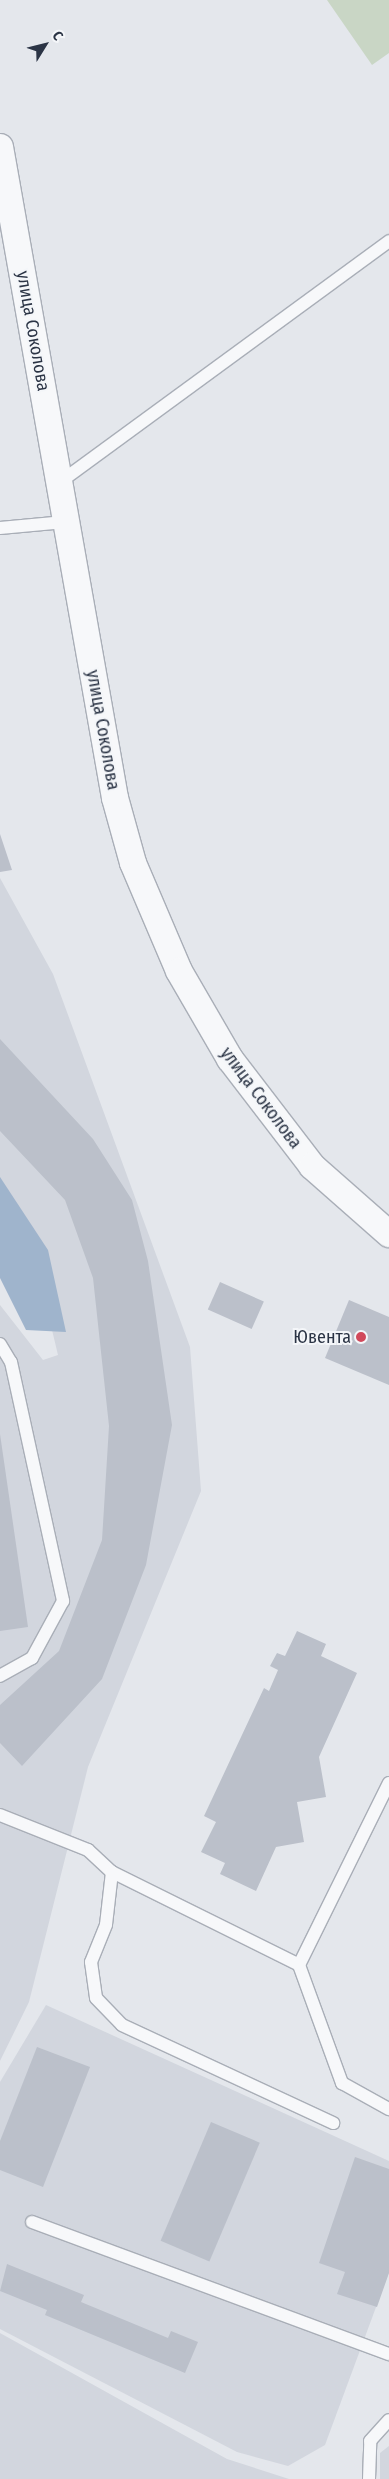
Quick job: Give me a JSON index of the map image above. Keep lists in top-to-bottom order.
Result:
{
  "streets": {
    "street": ["улица Соколова"]
  },
  "places": ["Ювента"],
  "north": "top right"
}
